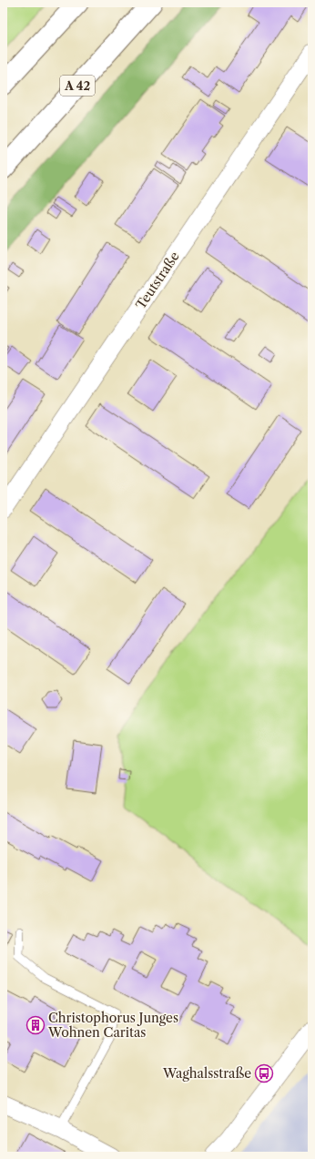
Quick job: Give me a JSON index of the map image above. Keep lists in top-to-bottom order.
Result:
{
  "streets": {
    "highway": ["A 42"],
    "street": ["Teutstraße"]
  },
  "places": {
    "building": ["Christophorus Junges Wohnen Caritas"],
    "bus stop": ["Waghalsstraße"]
  }
}
